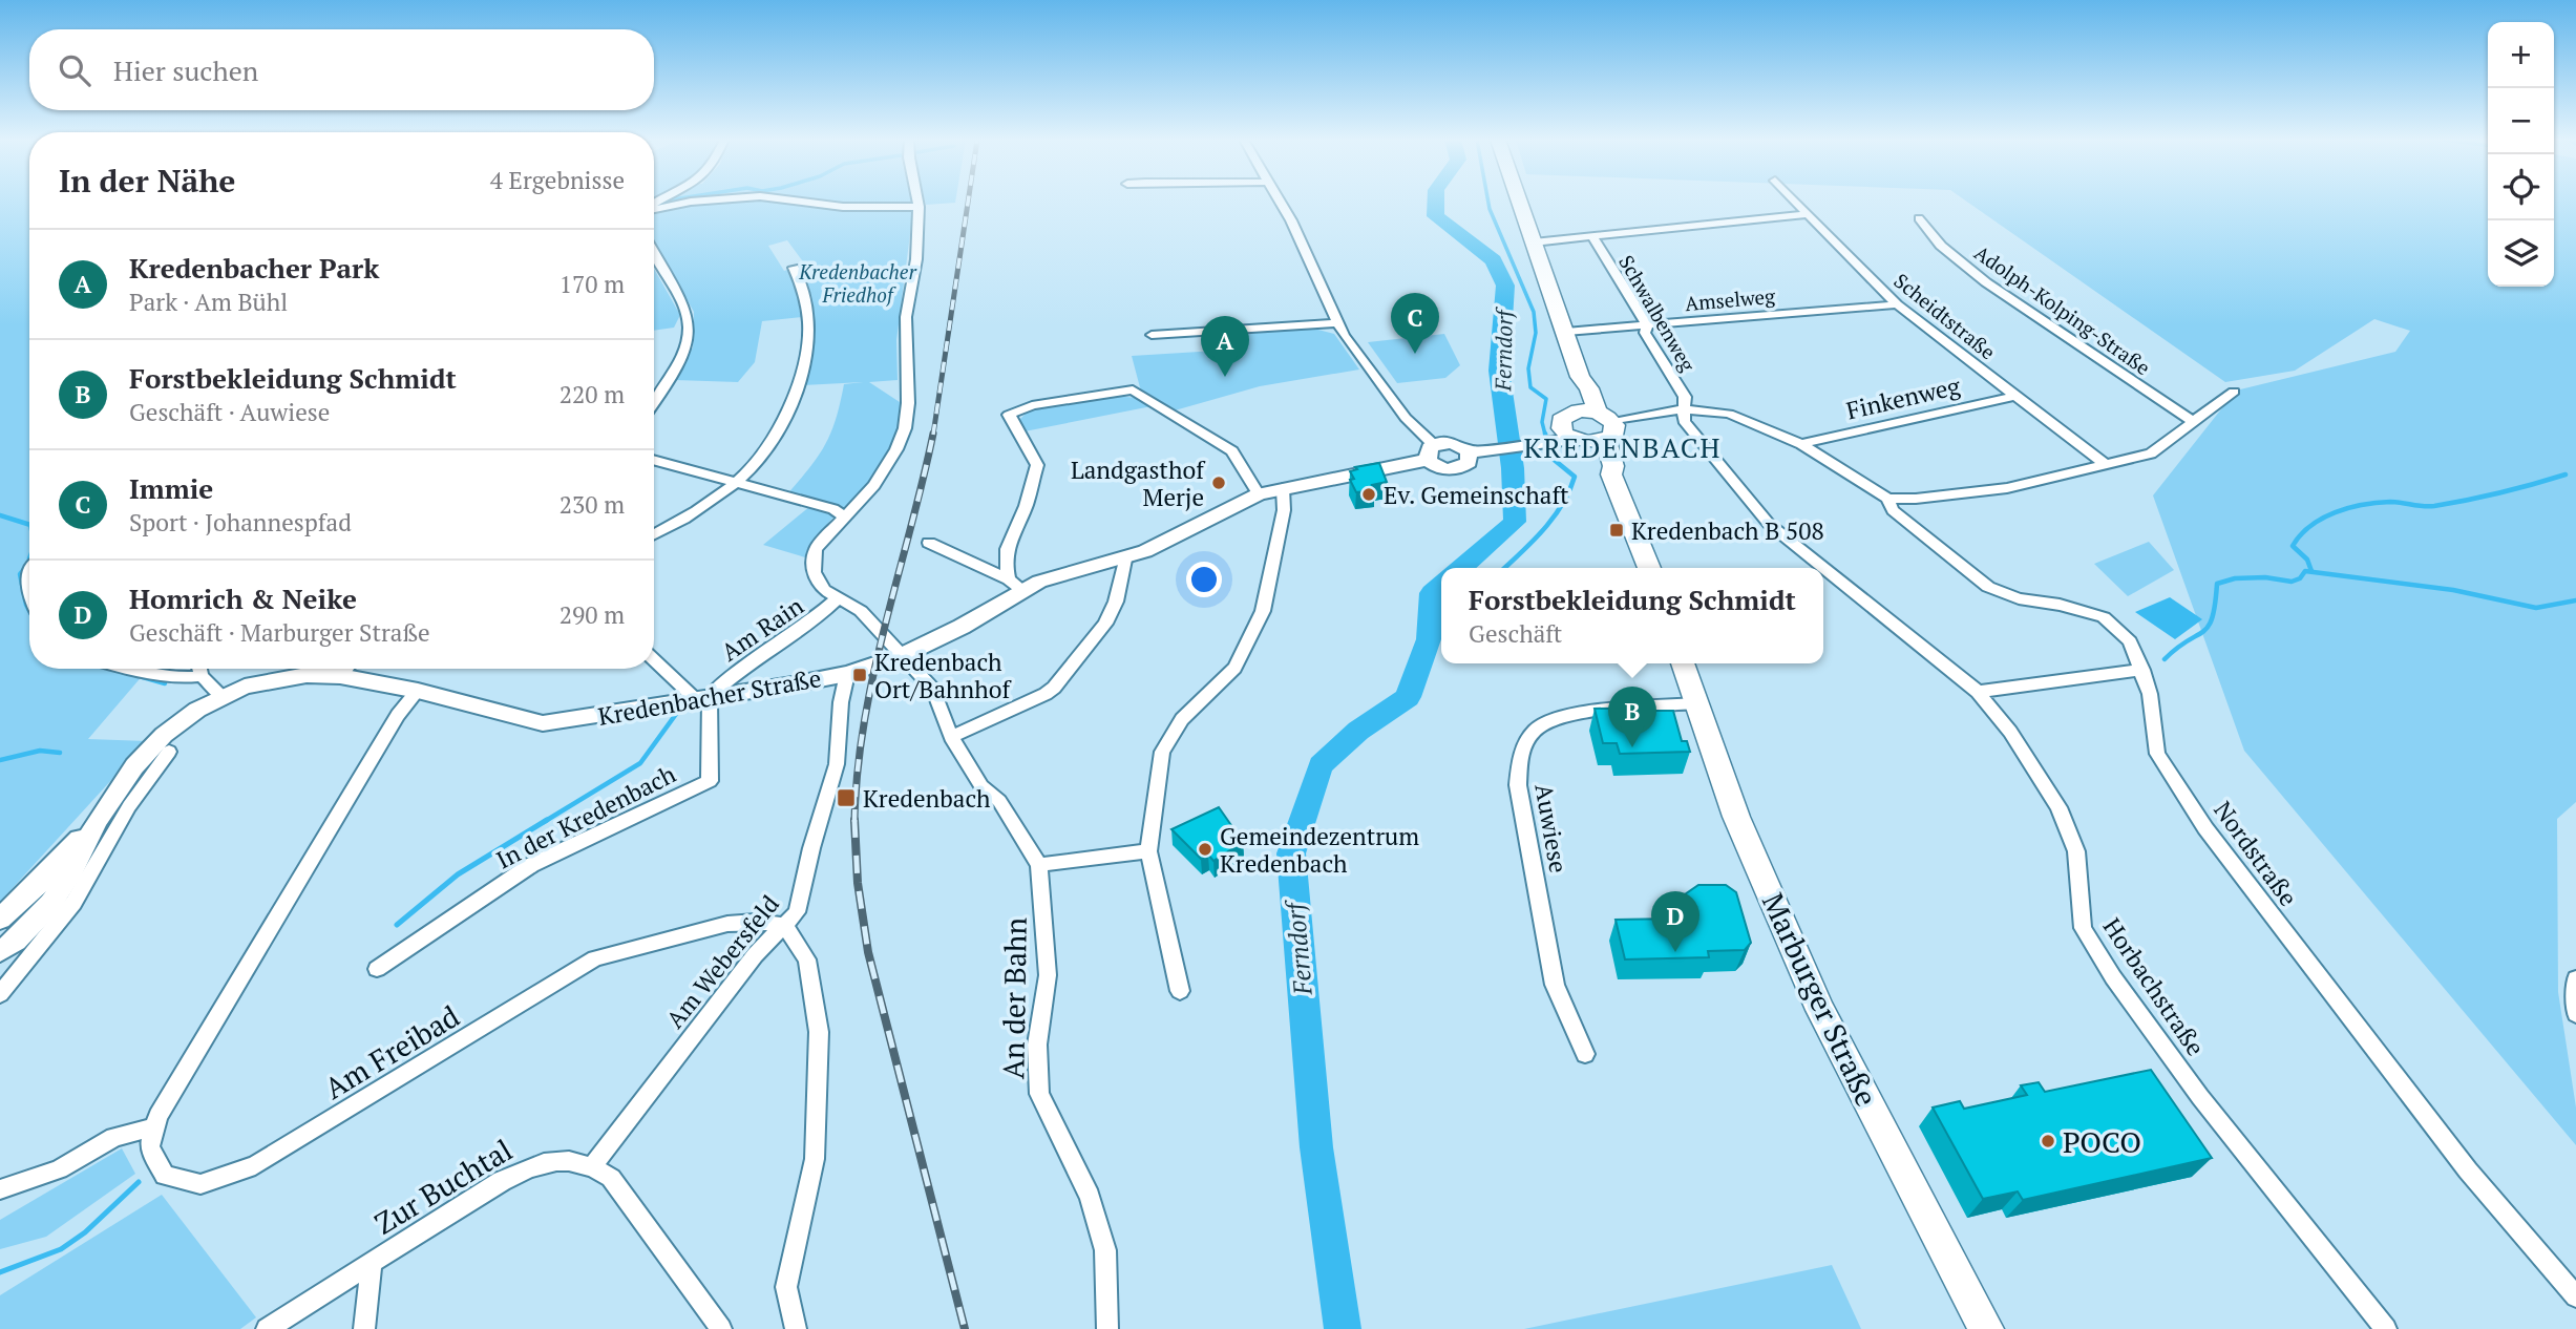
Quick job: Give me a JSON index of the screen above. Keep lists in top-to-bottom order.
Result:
{
  "streets": {
    "main road": ["Kredenbacher Straße", "Marburger Straße"],
    "street": [
      "Amselweg",
      "Adolph-Kolping-Straße",
      "Schwalbenweg",
      "Scheidtstraße",
      "Finkenweg",
      "Am Rain",
      "In der Kredenbach",
      "Auwiese",
      "Nordstraße",
      "Am Webersfeld",
      "Horbachstraße",
      "An der Bahn",
      "Am Freibad",
      "Zur Buchtal"
    ]
  },
  "crossings": [
    ["Amselweg", "Schwalbenweg"],
    ["Amselweg", "Scheidtstraße"],
    ["Schwalbenweg", "Nordstraße"],
    ["Schwalbenweg", "Horbachstraße"],
    ["Scheidtstraße", "Finkenweg"],
    ["Finkenweg", "Nordstraße"],
    ["Am Rain", "Kredenbacher Straße"],
    ["Am Rain", "In der Kredenbach"],
    ["Am Rain", "An der Bahn"],
    ["Kredenbacher Straße", "In der Kredenbach"],
    ["Kredenbacher Straße", "Am Webersfeld"],
    ["Kredenbacher Straße", "An der Bahn"],
    ["Auwiese", "Marburger Straße"],
    ["Nordstraße", "Horbachstraße"],
    ["Am Webersfeld", "Am Freibad"],
    ["Am Webersfeld", "Zur Buchtal"]
  ],
  "districts": ["KREDENBACH"],
  "water": ["Ferndorf"],
  "parks": ["Kredenbacher Friedhof"],
  "places": {
    "other": [
      "Landgasthof Merje",
      "Ev. Gemeinschaft",
      "Gemeindezentrum Kredenbach",
      "POCO"
    ],
    "transit": ["Kredenbach B 508", "Kredenbach Ort/Bahnhof", "Kredenbach"]
  },
  "page": {
    "map_buttons": ["+", "−"],
    "search": "Hier suchen",
    "heading": ["In der Nähe", "4 Ergebnisse"],
    "list": [
      {
        "mark": "A",
        "name": "Kredenbacher Park",
        "note": "Park · Am Bühl",
        "value": "170 m"
      },
      {
        "mark": "B",
        "name": "Forstbekleidung Schmidt",
        "note": "Geschäft · Auwiese",
        "value": "220 m"
      },
      {
        "mark": "C",
        "name": "Immie",
        "note": "Sport · Johannespfad",
        "value": "230 m"
      },
      {
        "mark": "D",
        "name": "Homrich & Neike",
        "note": "Geschäft · Marburger Straße",
        "value": "290 m"
      }
    ],
    "pins": [
      "C",
      "A",
      "B",
      "D"
    ],
    "popup": ["Forstbekleidung Schmidt", "Geschäft"]
  }
}
